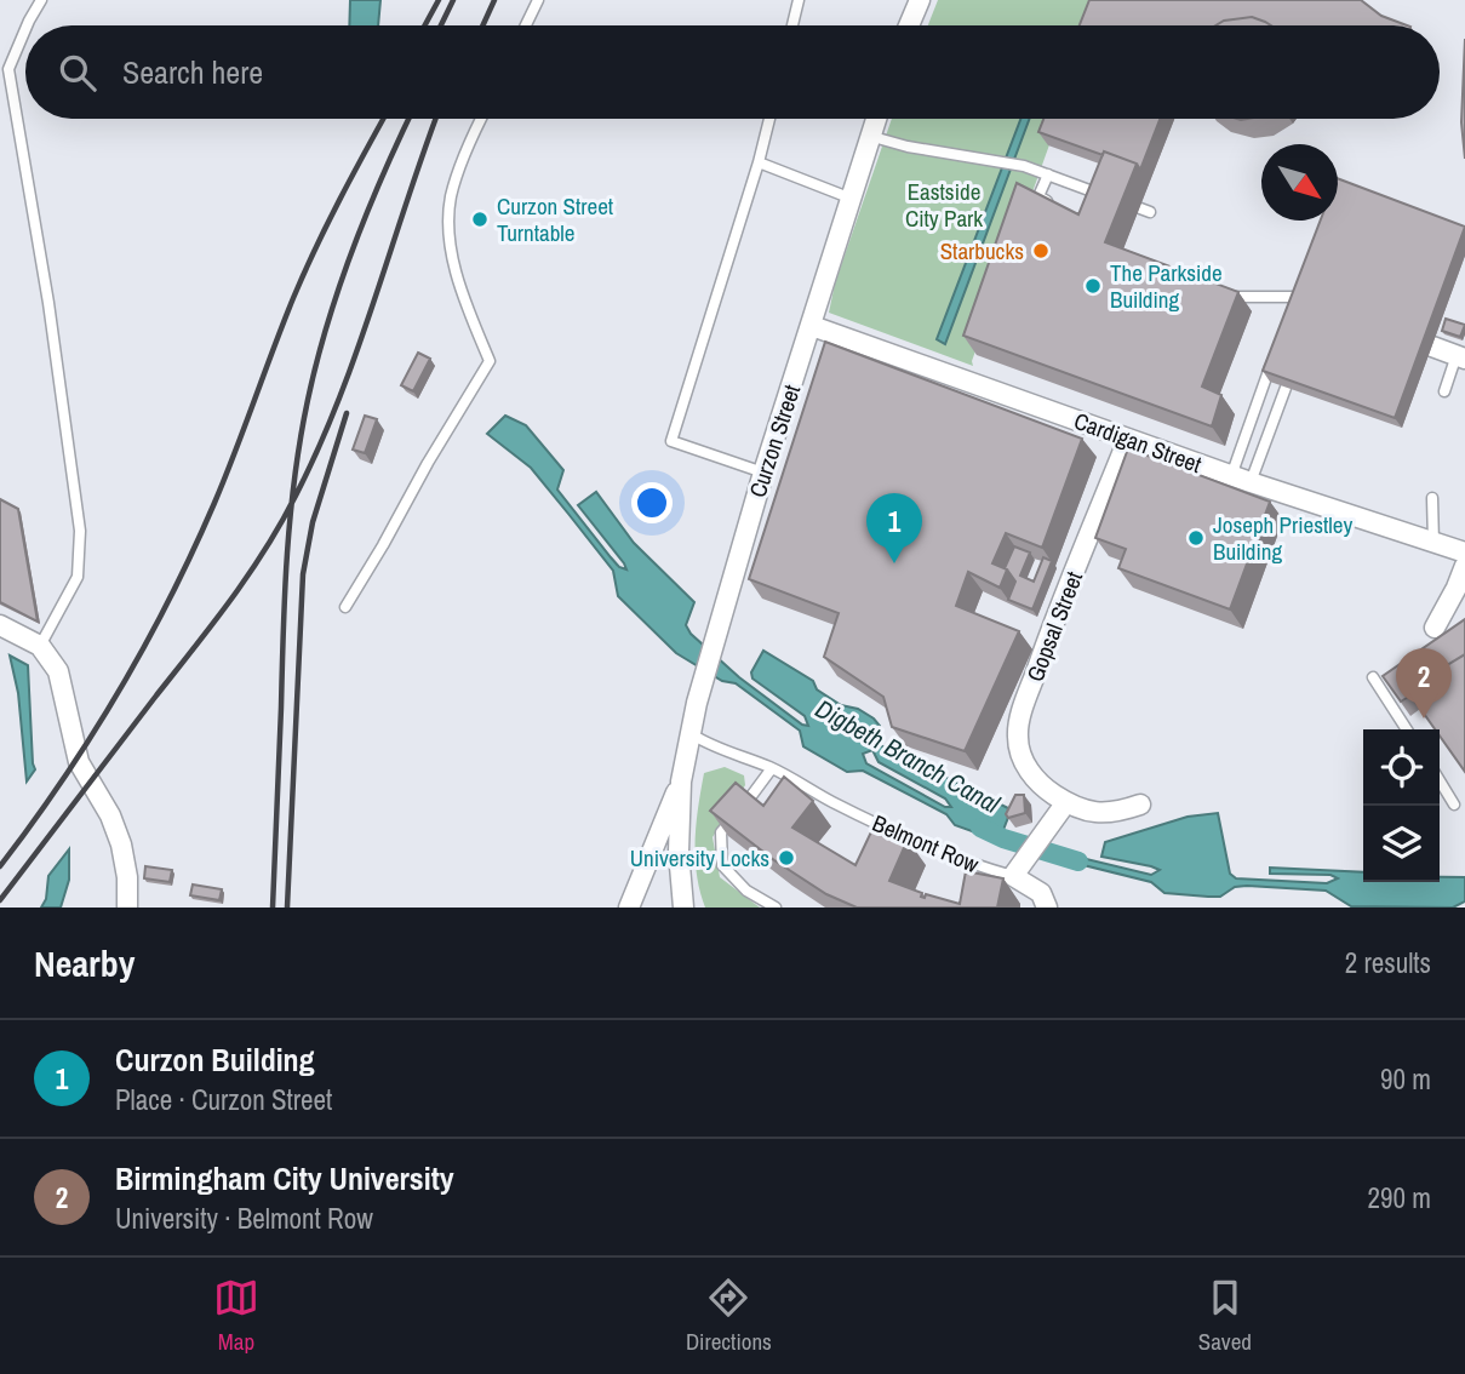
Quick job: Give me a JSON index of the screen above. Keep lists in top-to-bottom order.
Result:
{
  "streets": {
    "street": ["Curzon Street", "Cardigan Street", "Gopsal Street"],
    "lane": ["Belmont Row"]
  },
  "crossings": [
    ["Curzon Street", "Cardigan Street"],
    ["Curzon Street", "Belmont Row"],
    ["Cardigan Street", "Gopsal Street"]
  ],
  "water": ["Digbeth Branch Canal"],
  "parks": ["Eastside City Park"],
  "places": [
    "Curzon Street Turntable",
    "Starbucks",
    "The Parkside Building",
    "Joseph Priestley Building",
    "University Locks"
  ],
  "north": "bottom right",
  "page": {
    "search": "Search here",
    "pins": ["1", "2"],
    "heading": ["Nearby", "2 results"],
    "list": [
      {
        "mark": "1",
        "name": "Curzon Building",
        "note": "Place · Curzon Street",
        "value": "90 m"
      },
      {
        "mark": "2",
        "name": "Birmingham City University",
        "note": "University · Belmont Row",
        "value": "290 m"
      }
    ],
    "nav": ["Map", "Directions", "Saved"]
  }
}
